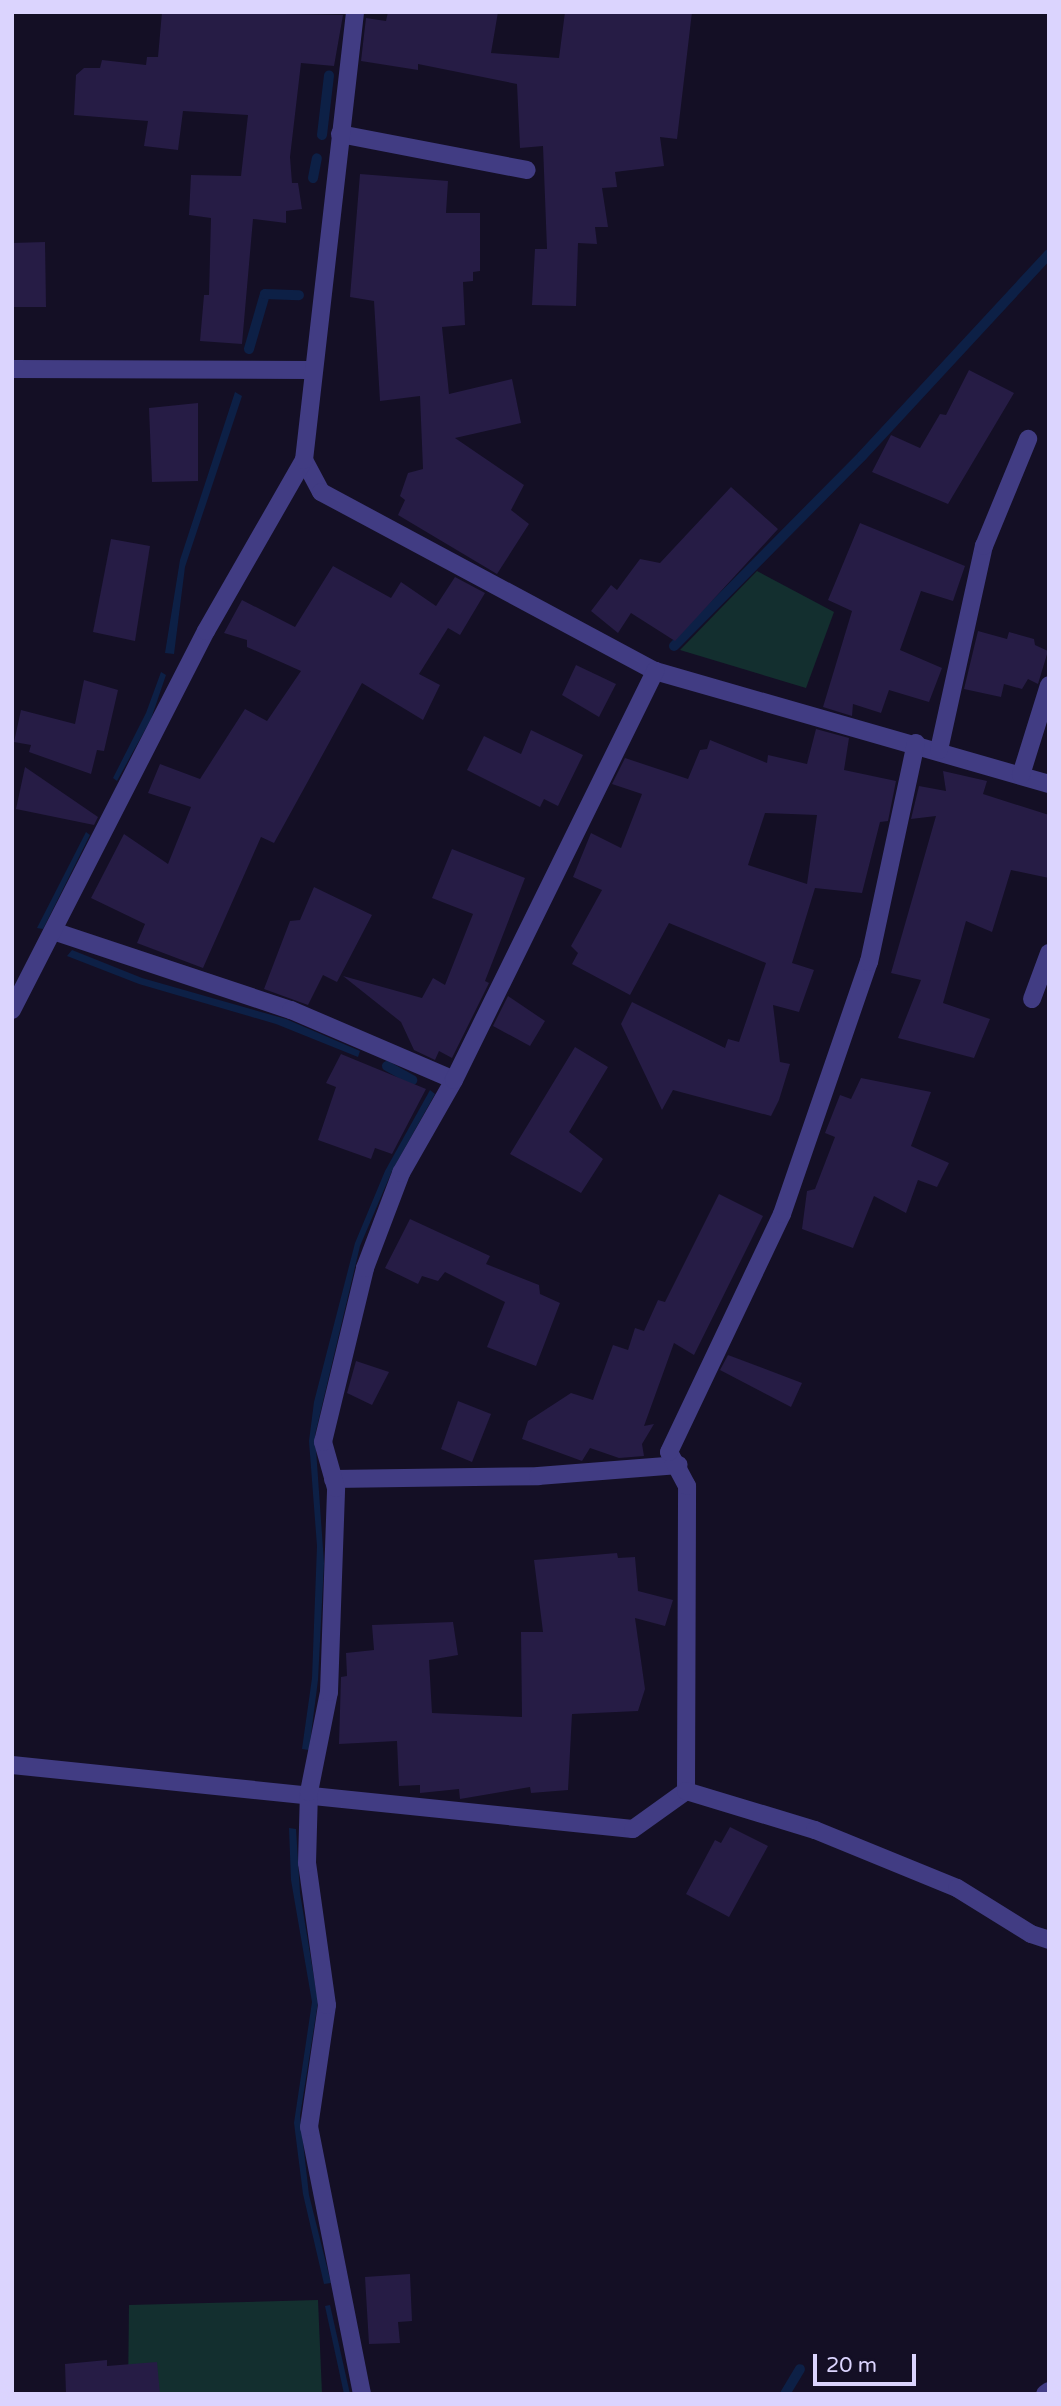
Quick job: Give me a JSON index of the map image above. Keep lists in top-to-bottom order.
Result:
{
  "scale_bar": "20 m"
}
